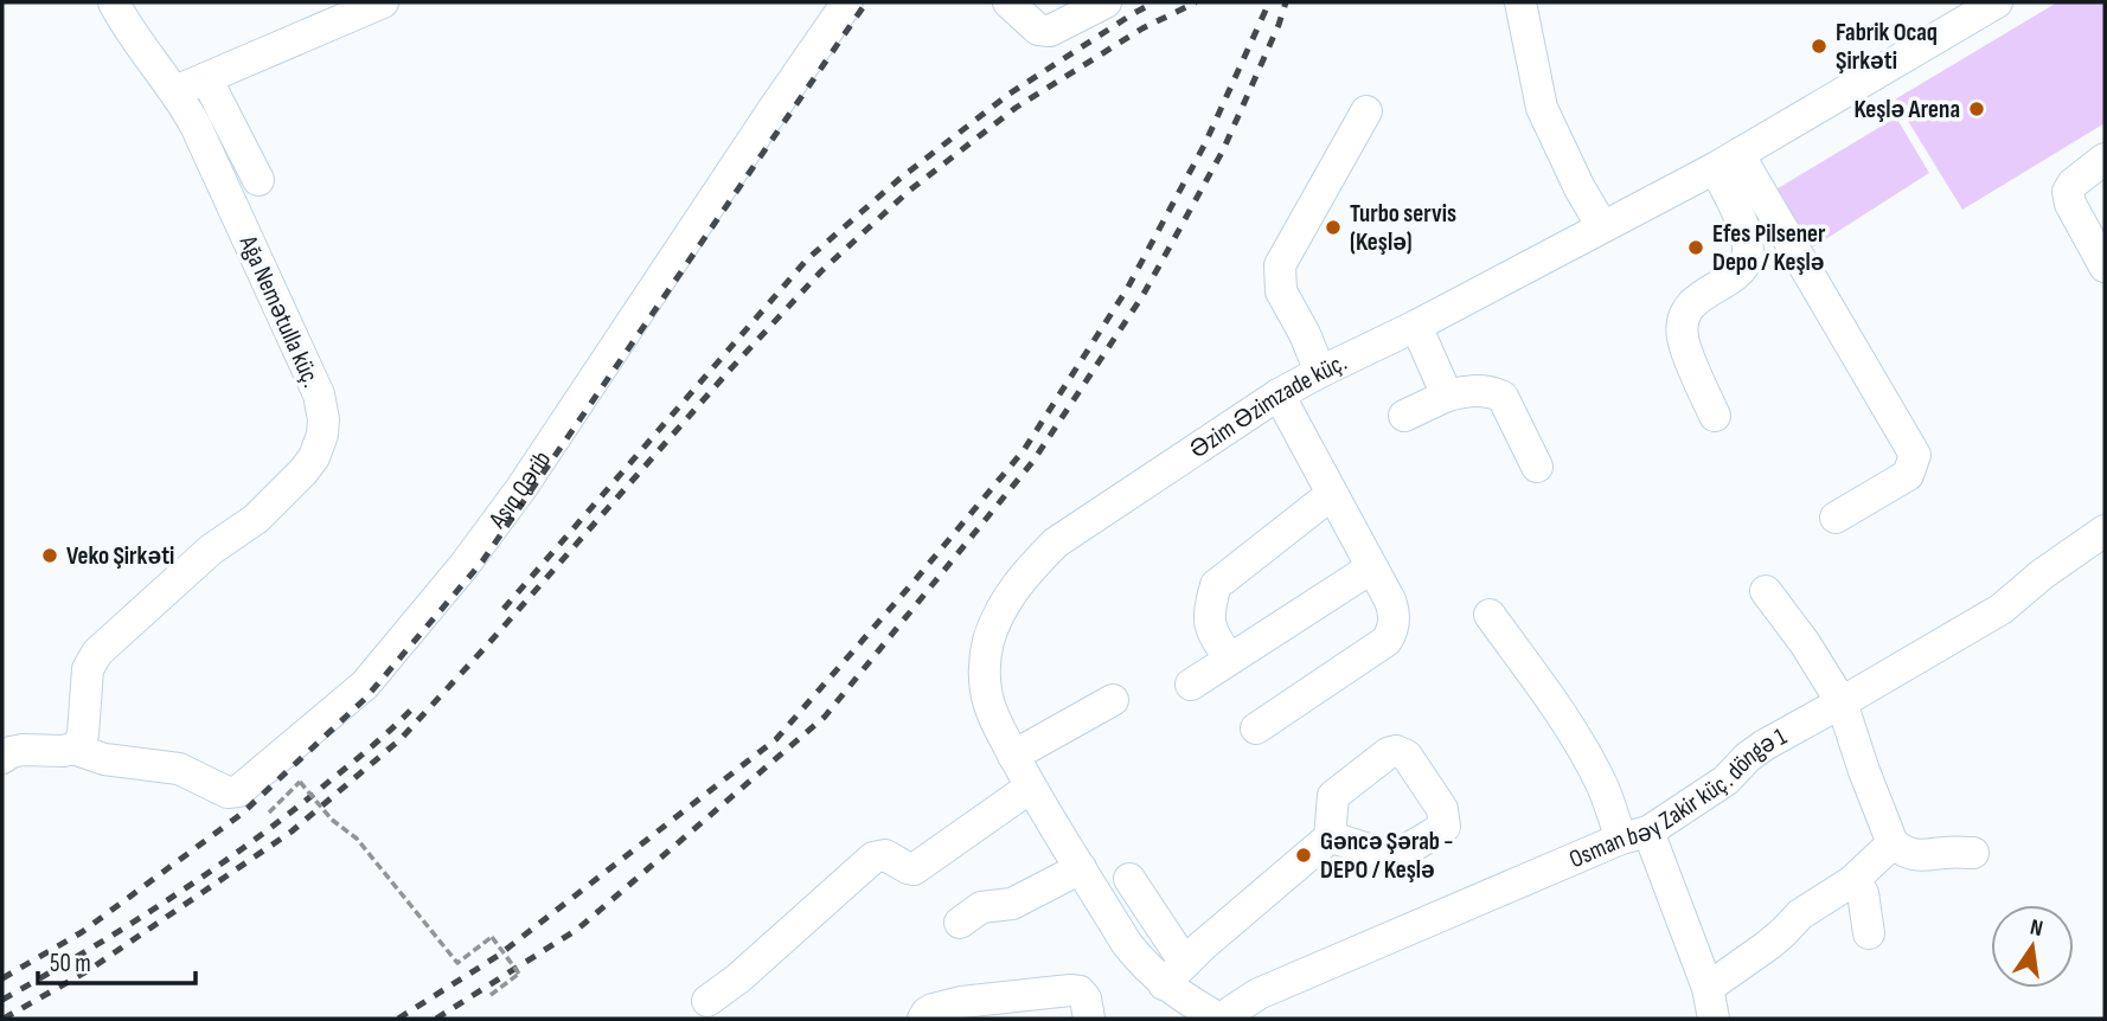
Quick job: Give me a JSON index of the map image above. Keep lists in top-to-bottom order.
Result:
{
  "streets": {
    "street": [
      "Ağa Nemətulla küç.",
      "Əzim Əzimzade küç.",
      "Aşıq Qərib",
      "Osman bəy Zakir küç. döngə 1"
    ]
  },
  "crossings": [
    ["Ağa Nemətulla küç.", "Aşıq Qərib"]
  ],
  "places": [
    "Fabrik Ocaq Şirkəti",
    "Keşlə Arena",
    "Turbo servis (Keşlə)",
    "Efes Pilsener Depo / Keşlə",
    "Veko Şirkəti",
    "Gəncə Şərab - DEPO / Keşlə"
  ],
  "scale_bar": "50 m",
  "north": "top"
}
